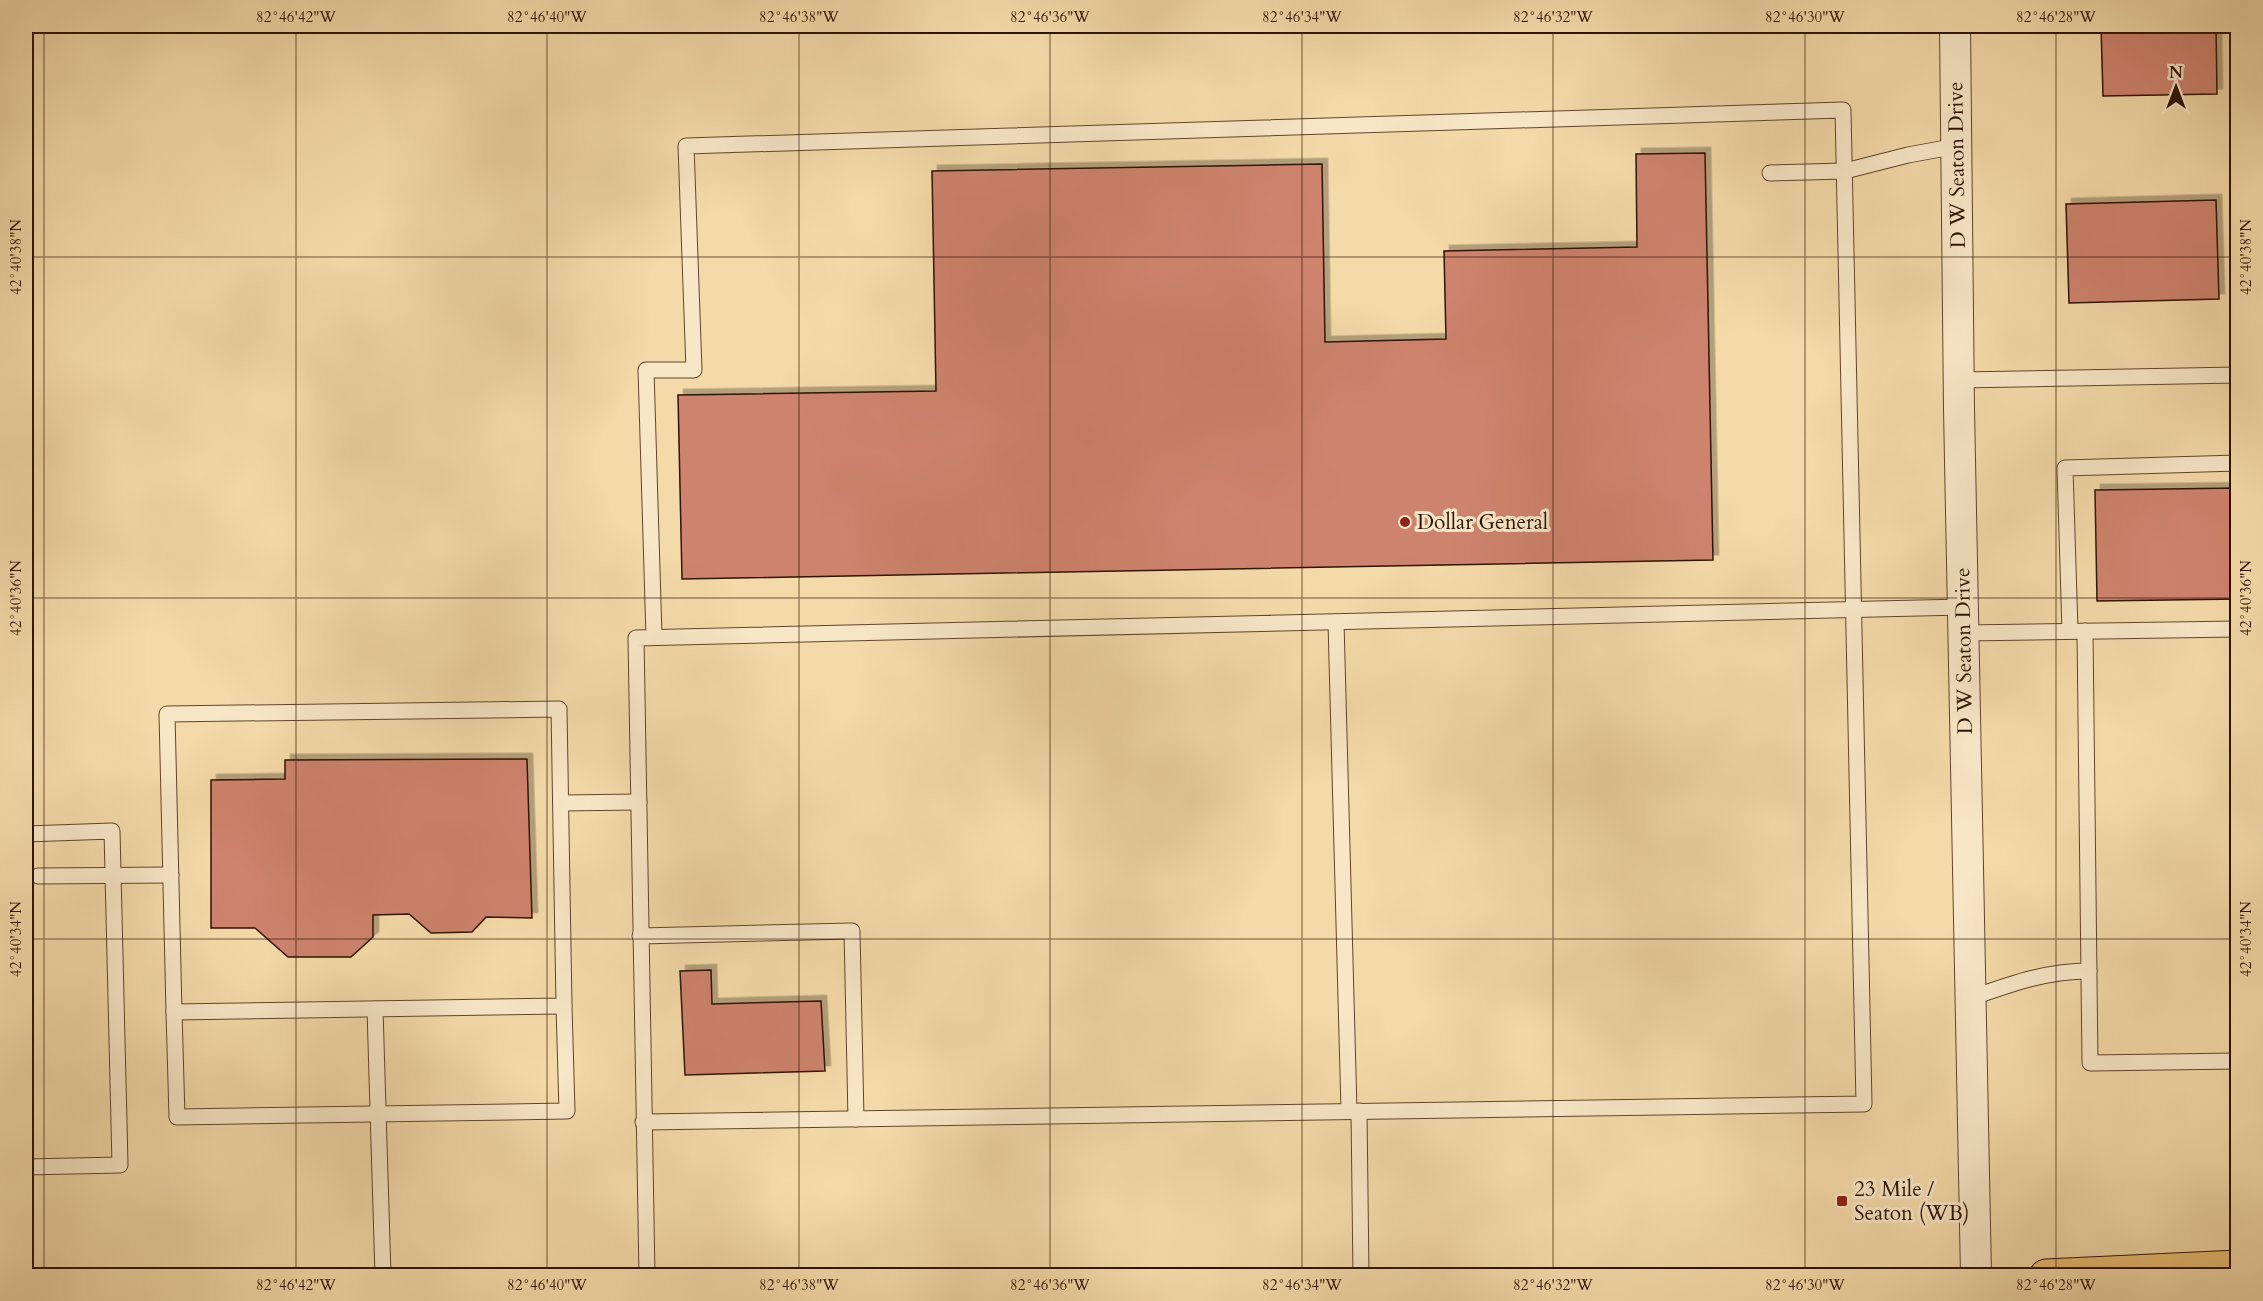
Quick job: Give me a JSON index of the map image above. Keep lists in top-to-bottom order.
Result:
{
  "streets": {
    "street": ["D W Seaton Drive"]
  },
  "places": {
    "other": ["Dollar General"],
    "transit": ["23 Mile / Seaton (WB)"]
  },
  "north": "top",
  "coordinates": [
    "82°46'42\"W",
    "82°46'40\"W",
    "82°46'38\"W",
    "82°46'36\"W",
    "82°46'34\"W",
    "82°46'32\"W",
    "82°46'30\"W",
    "82°46'28\"W",
    "42°40'38\"N",
    "42°40'36\"N",
    "42°40'34\"N"
  ]
}
